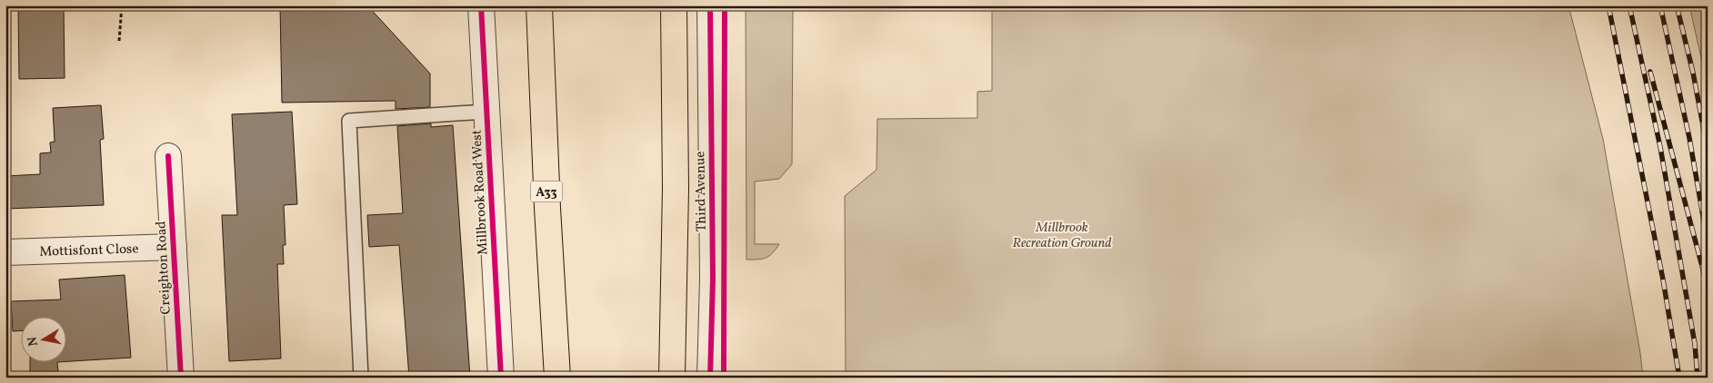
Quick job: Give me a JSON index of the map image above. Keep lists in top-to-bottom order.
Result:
{
  "streets": {
    "highway": ["A33"],
    "street": [
      "Third Avenue",
      "Millbrook Road West",
      "Mottisfont Close",
      "Creighton Road"
    ]
  },
  "crossings": [
    ["Mottisfont Close", "Creighton Road"]
  ],
  "parks": ["Millbrook Recreation Ground"],
  "north": "left"
}
